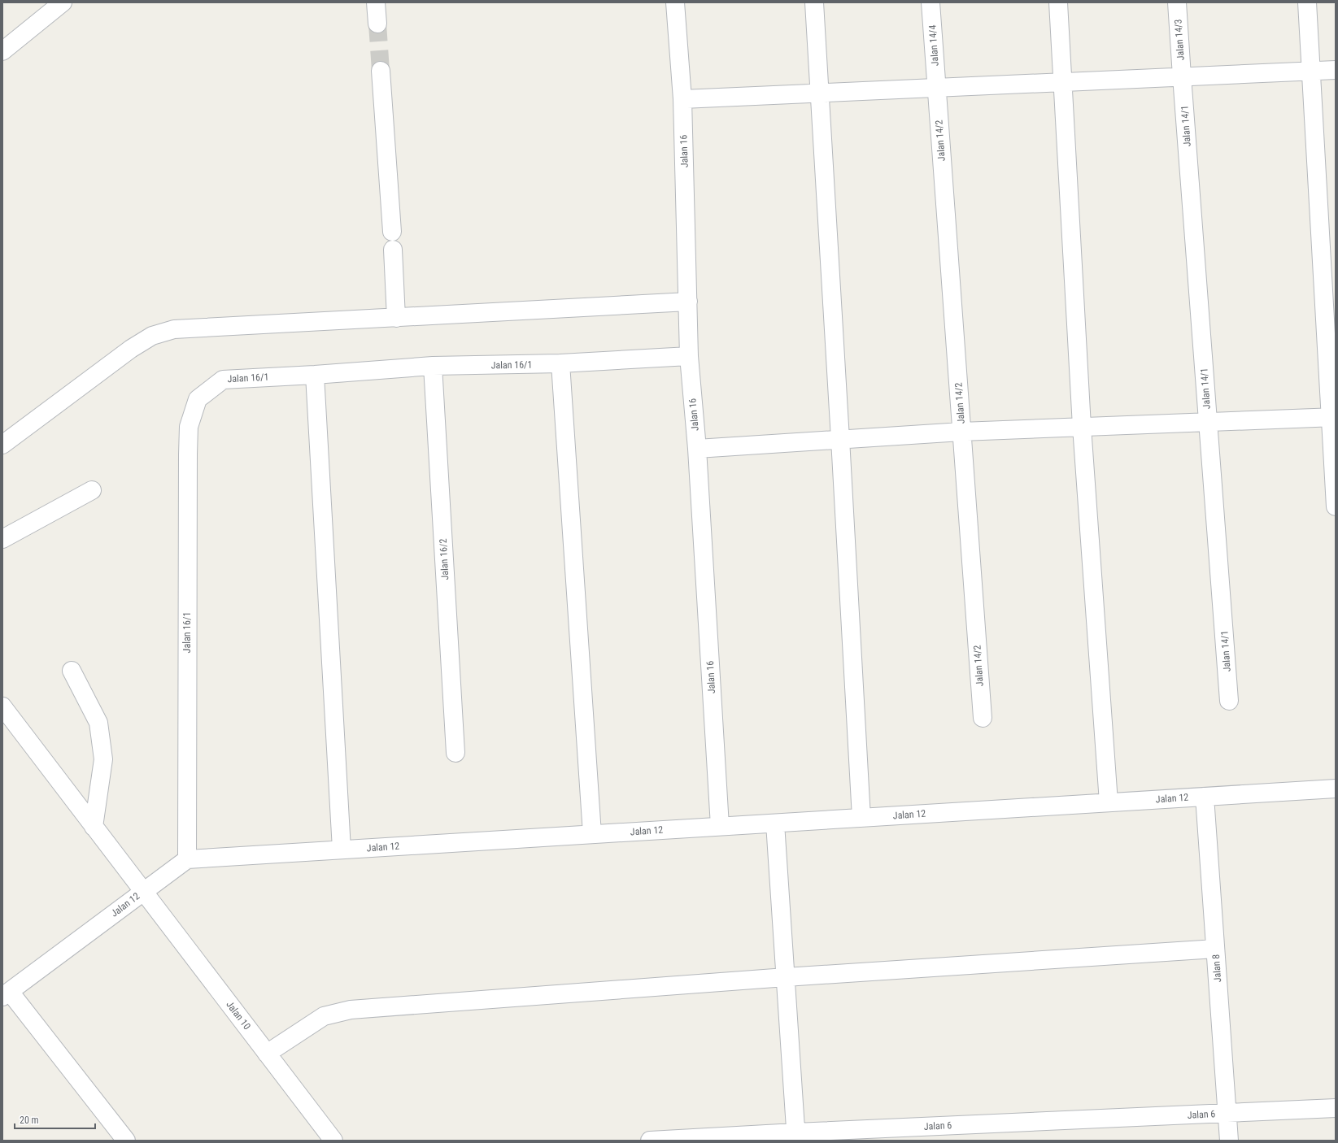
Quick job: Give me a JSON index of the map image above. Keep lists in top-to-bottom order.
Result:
{
  "streets": {
    "street": [
      "Jalan 14/3",
      "Jalan 14/4",
      "Jalan 14/1",
      "Jalan 14/2",
      "Jalan 16",
      "Jalan 16/1",
      "Jalan 16/2",
      "Jalan 12",
      "Jalan 8",
      "Jalan 10",
      "Jalan 6"
    ]
  },
  "crossings": [
    ["Jalan 14/3", "Jalan 14/1"],
    ["Jalan 14/4", "Jalan 14/2"],
    ["Jalan 16", "Jalan 16/1"],
    ["Jalan 16", "Jalan 12"],
    ["Jalan 16/1", "Jalan 16/2"],
    ["Jalan 16/1", "Jalan 12"],
    ["Jalan 12", "Jalan 8"],
    ["Jalan 12", "Jalan 10"],
    ["Jalan 8", "Jalan 6"]
  ],
  "scale_bar": "20 m"
}
